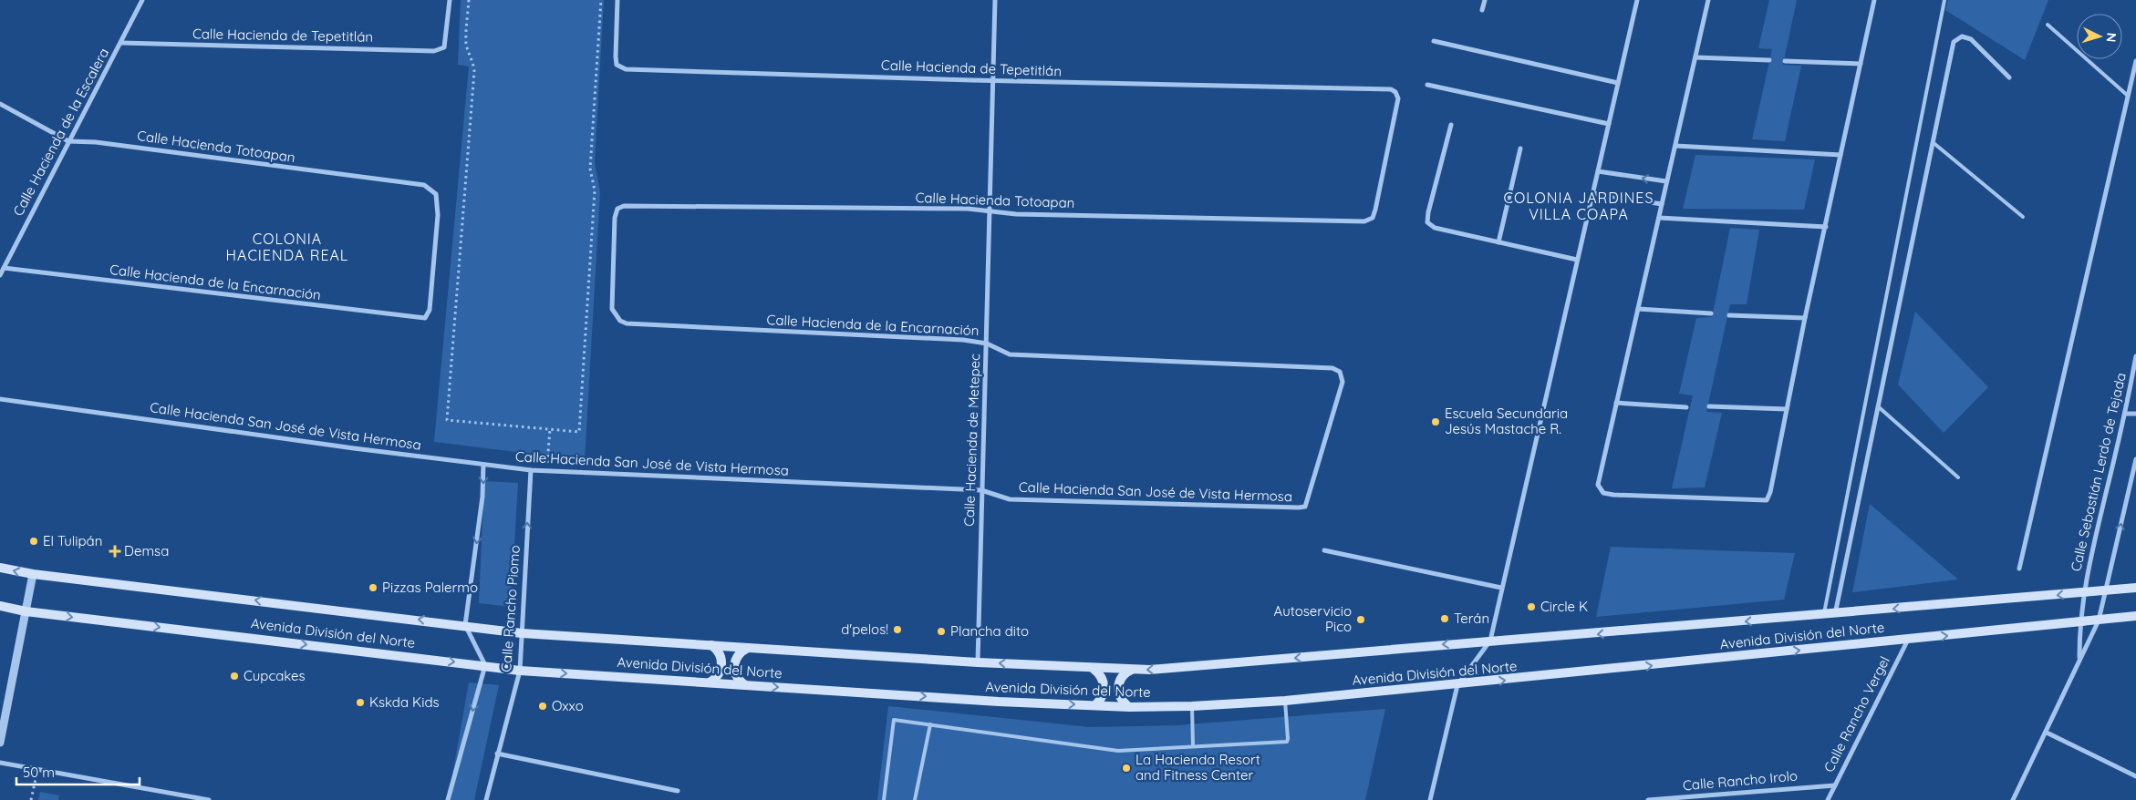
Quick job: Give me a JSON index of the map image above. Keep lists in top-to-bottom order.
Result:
{
  "streets": {
    "main road": ["Avenida División del Norte"],
    "street": [
      "Calle Hacienda de Tepetitlán",
      "Calle Hacienda de la Escalera",
      "Calle Hacienda Totoapan",
      "Calle Hacienda de la Encarnación",
      "Calle Hacienda San José de Vista Hermosa",
      "Calle Hacienda de Metepec",
      "Calle Sebastián Lerdo de Tejada",
      "Calle Rancho Piomo",
      "Calle Rancho Vergel",
      "Calle Rancho Irolo"
    ]
  },
  "crossings": [
    ["Calle Hacienda de Tepetitlán", "Calle Hacienda de la Escalera"],
    ["Calle Hacienda de Tepetitlán", "Calle Hacienda Totoapan"],
    ["Calle Hacienda de Tepetitlán", "Calle Hacienda de Metepec"],
    ["Calle Hacienda de la Escalera", "Calle Hacienda Totoapan"],
    ["Calle Hacienda de la Escalera", "Calle Hacienda de la Encarnación"],
    ["Calle Hacienda Totoapan", "Calle Hacienda de la Encarnación"],
    ["Calle Hacienda Totoapan", "Calle Hacienda de Metepec"],
    ["Calle Hacienda de la Encarnación", "Calle Hacienda San José de Vista Hermosa"],
    ["Calle Hacienda de la Encarnación", "Calle Hacienda de Metepec"],
    ["Calle Hacienda San José de Vista Hermosa", "Calle Hacienda de Metepec"],
    ["Calle Hacienda San José de Vista Hermosa", "Calle Rancho Piomo"],
    ["Calle Hacienda de Metepec", "Avenida División del Norte"],
    ["Calle Sebastián Lerdo de Tejada", "Avenida División del Norte"],
    ["Calle Rancho Piomo", "Avenida División del Norte"],
    ["Avenida División del Norte", "Calle Rancho Vergel"],
    ["Calle Rancho Vergel", "Calle Rancho Irolo"]
  ],
  "districts": ["COLONIA JARDINES VILLA COAPA", "COLONIA HACIENDA REAL"],
  "places": {
    "other": [
      "Escuela Secundaria Jesús Mastache R.",
      "El Tulipán",
      "Pizzas Palermo",
      "Circle K",
      "Terán",
      "Autoservicio Pico",
      "d'pelos!",
      "Plancha dito",
      "Cupcakes",
      "Kskda Kids",
      "Oxxo",
      "La Hacienda Resort and Fitness Center"
    ],
    "health": ["Demsa"]
  },
  "scale_bar": "50 m",
  "north": "right"
}
